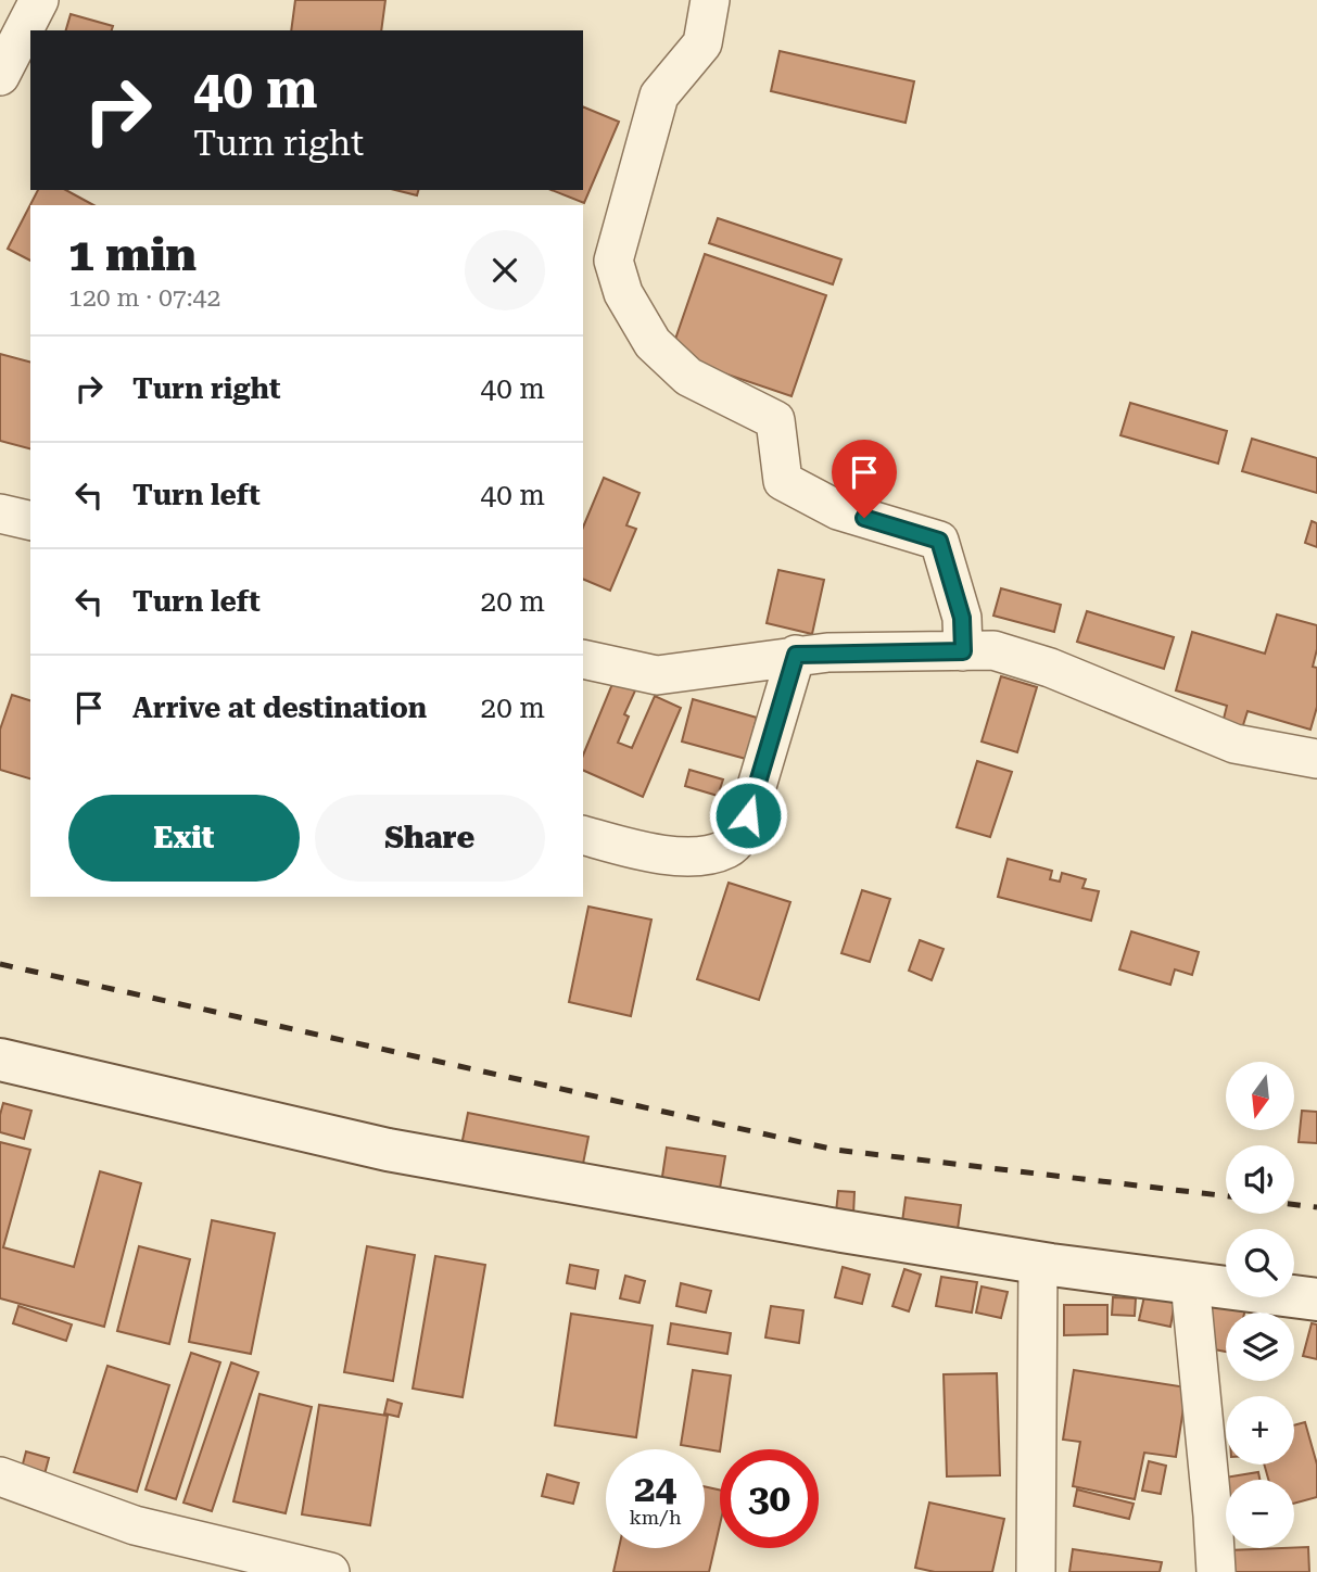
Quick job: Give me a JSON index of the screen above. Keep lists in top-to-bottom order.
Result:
{
  "north": "bottom",
  "page": {
    "turn": ["40 m", "Turn right"],
    "heading": ["1 min", "120 m · 07:42"],
    "list": [
      {
        "name": "Turn right",
        "value": "40 m"
      },
      {
        "name": "Turn left",
        "value": "40 m"
      },
      {
        "name": "Turn left",
        "value": "20 m"
      },
      {
        "name": "Arrive at destination",
        "value": "20 m"
      }
    ],
    "buttons": ["Exit", "Share"],
    "map_buttons": ["+", "−"],
    "speed": "24 km/h",
    "limit": "30"
  }
}
